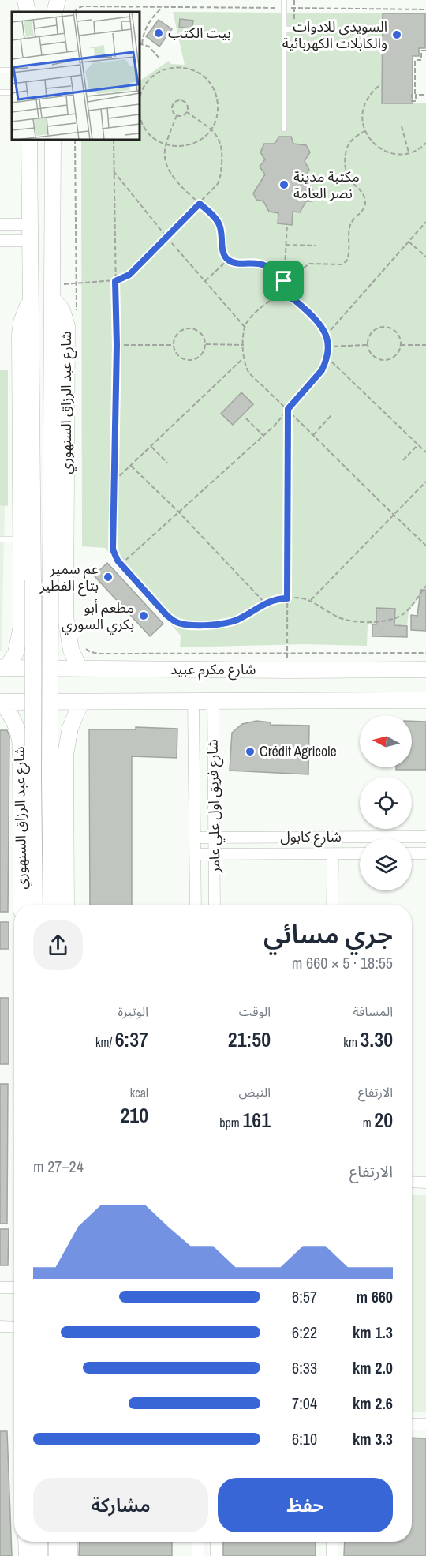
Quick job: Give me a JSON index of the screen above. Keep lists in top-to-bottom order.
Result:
{
  "streets": {
    "street": [
      "شارع عبد الرزاق السنهوري",
      "شارع مكرم عبيد",
      "شارع فريق اول علي عامر",
      "شارع كابول"
    ]
  },
  "crossings": [
    ["شارع عبد الرزاق السنهوري", "شارع مكرم عبيد"],
    ["شارع فريق اول علي عامر", "شارع كابول"]
  ],
  "places": [
    "بيت الكتب",
    "السويدى للادوات والكابلات الكهربائية",
    "مكتبة مدينة نصر العامة",
    "عم سمير بتاع الفطير",
    "مطعم أبو بكري السوري",
    "Crédit Agricole"
  ],
  "north": "left",
  "page": {
    "heading": ["جري مسائي", "18:55 · 5 × 660 m"],
    "stats": [
      ["المسافة", "3.30 km"],
      ["الوقت", "21:50"],
      ["الوتيرة", "6:37 /km"],
      ["الارتفاع", "20 m"],
      ["النبض", "161 bpm"],
      ["kcal", "210"]
    ],
    "chart": ["الارتفاع", "24–27 m"],
    "list": [
      {
        "name": "660 m",
        "note": "6:57"
      },
      {
        "name": "1.3 km",
        "note": "6:22"
      },
      {
        "name": "2.0 km",
        "note": "6:33"
      },
      {
        "name": "2.6 km",
        "note": "7:04"
      },
      {
        "name": "3.3 km",
        "note": "6:10"
      }
    ],
    "buttons": ["حفظ", "مشاركة"]
  }
}
